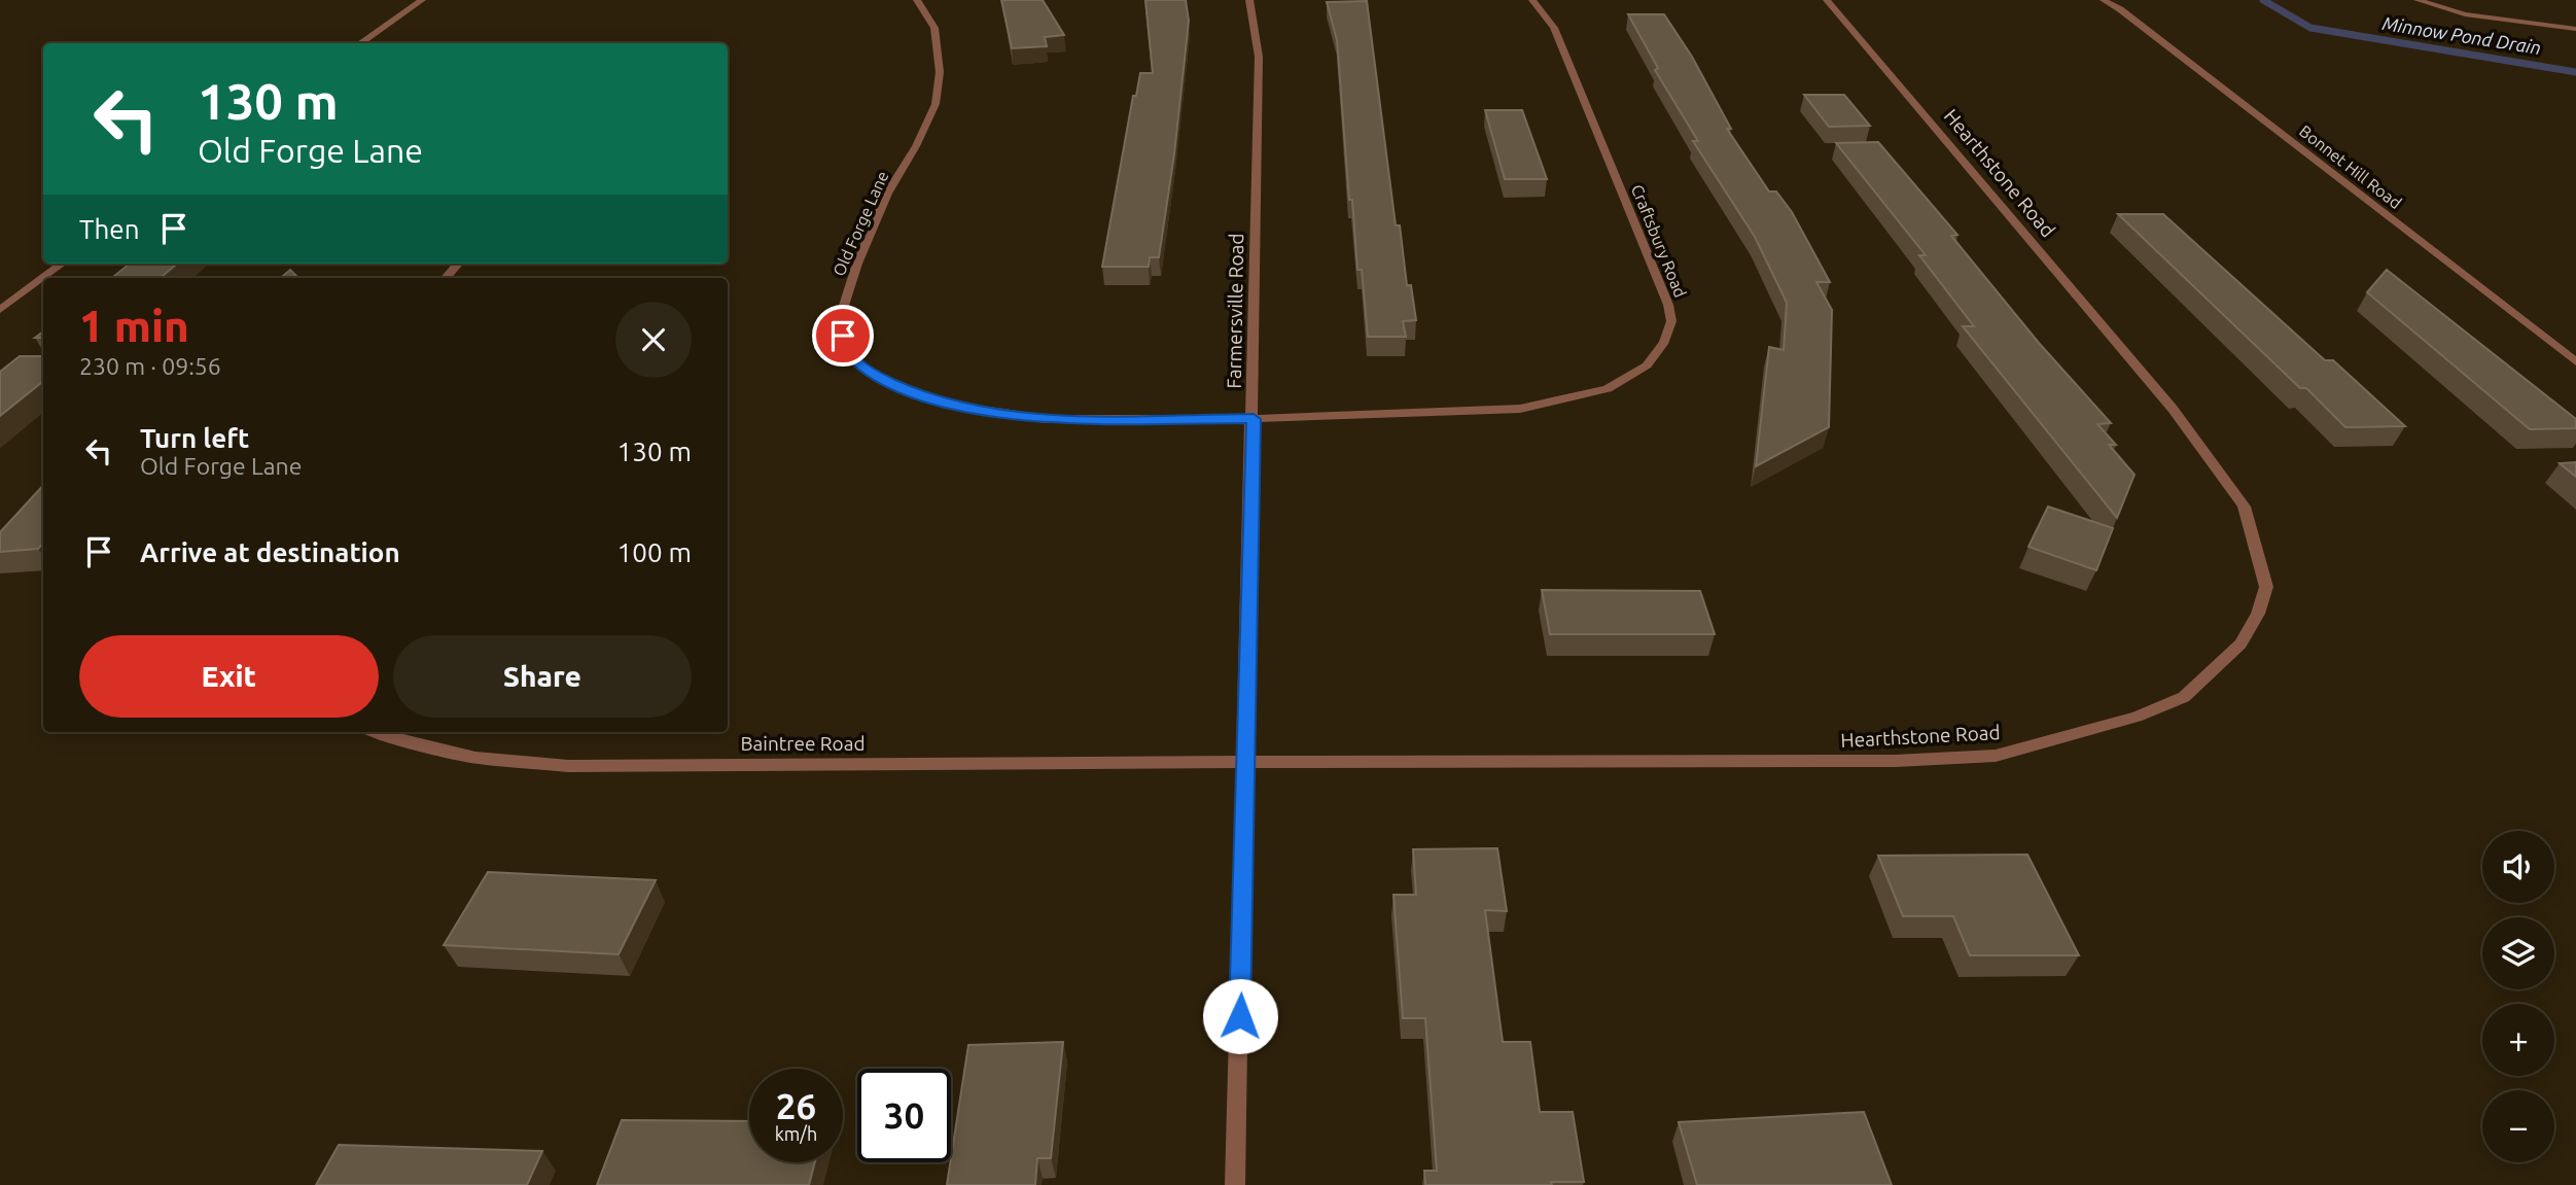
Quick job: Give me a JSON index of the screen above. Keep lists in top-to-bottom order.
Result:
{
  "streets": {
    "street": [
      "Bonnet Hill Road",
      "Hearthstone Road",
      "Old Forge Lane",
      "Craftsbury Road",
      "Farmersville Road",
      "Baintree Road"
    ]
  },
  "crossings": [
    ["Hearthstone Road", "Farmersville Road"],
    ["Hearthstone Road", "Baintree Road"],
    ["Old Forge Lane", "Craftsbury Road"],
    ["Old Forge Lane", "Farmersville Road"],
    ["Craftsbury Road", "Farmersville Road"],
    ["Farmersville Road", "Baintree Road"]
  ],
  "water": ["Minnow Pond Drain"],
  "page": {
    "turn": ["130 m", "Old Forge Lane"],
    "then": "Then",
    "heading": ["1 min", "230 m · 09:56"],
    "list": [
      {
        "name": "Turn left",
        "note": "Old Forge Lane",
        "value": "130 m"
      },
      {
        "name": "Arrive at destination",
        "value": "100 m"
      }
    ],
    "buttons": ["Exit", "Share"],
    "map_buttons": ["+", "−"],
    "speed": "26 km/h",
    "limit": "30"
  }
}
